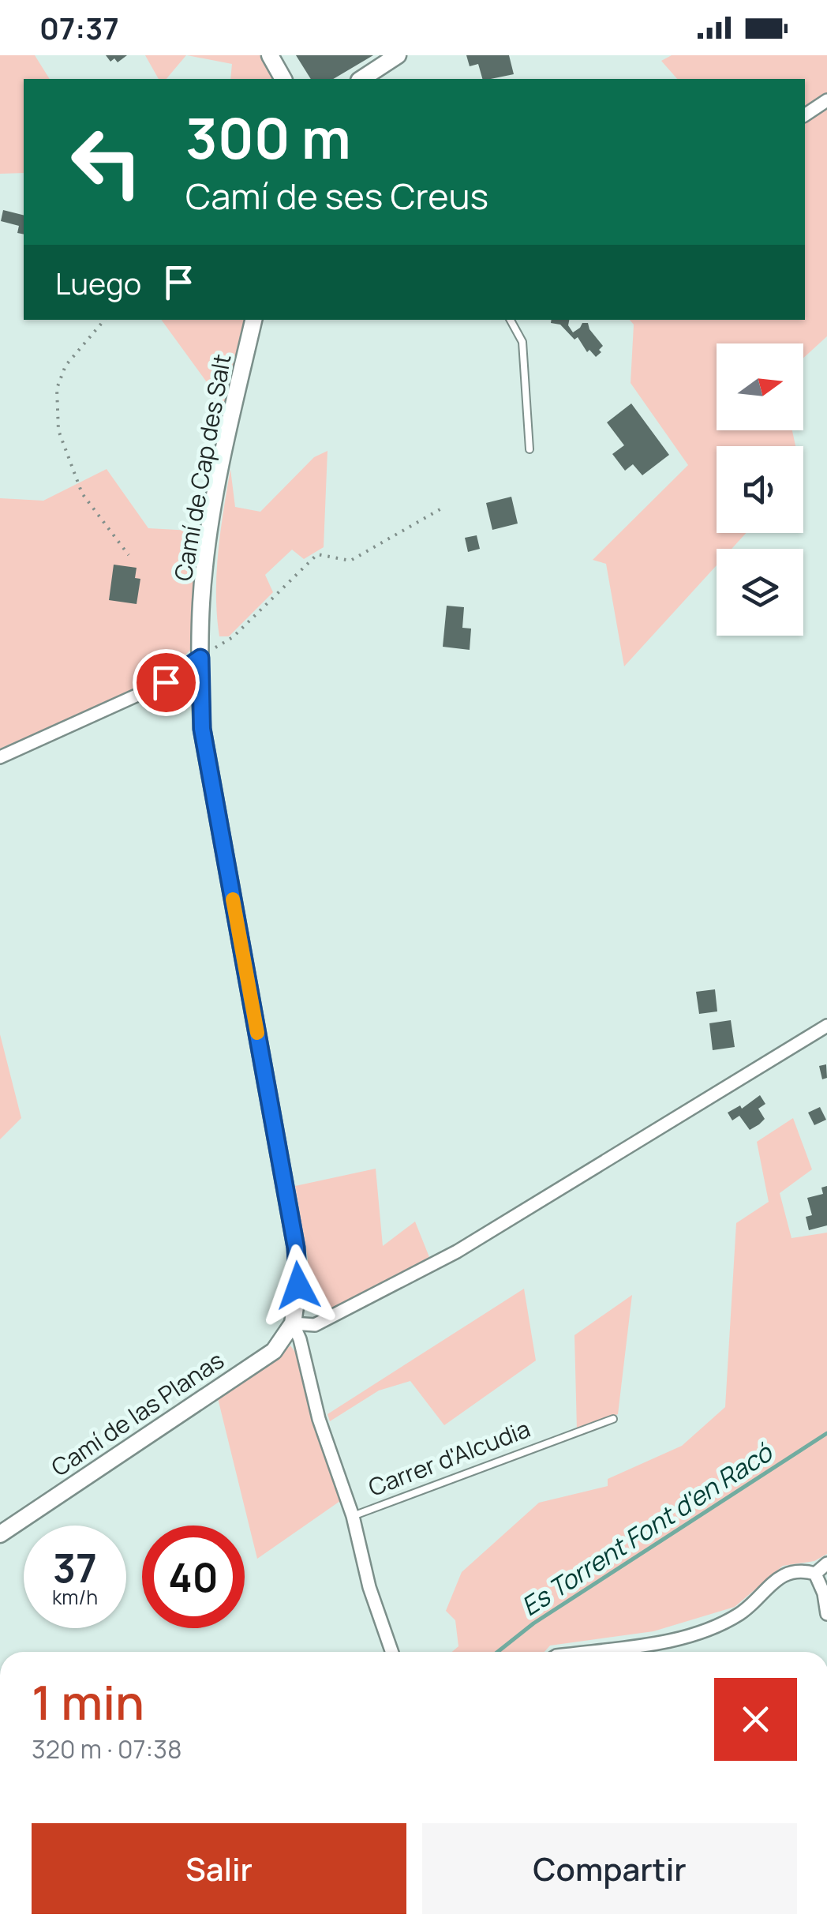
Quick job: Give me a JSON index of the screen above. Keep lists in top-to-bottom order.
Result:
{
  "streets": {
    "street": ["Camí de Cap des Salt", "Camí de las Planas", "Carrer d'Alcudia"]
  },
  "crossings": [
    ["Camí de Cap des Salt", "Camí de las Planas"],
    ["Camí de Cap des Salt", "Carrer d'Alcudia"]
  ],
  "water": ["Es Torrent Font d'en Racó"],
  "north": "right",
  "page": {
    "status": "07:37",
    "turn": ["300 m", "Camí de ses Creus"],
    "then": "Luego",
    "speed": "37 km/h",
    "limit": "40",
    "heading": ["1 min", "320 m · 07:38"],
    "buttons": ["Salir", "Compartir"]
  }
}
